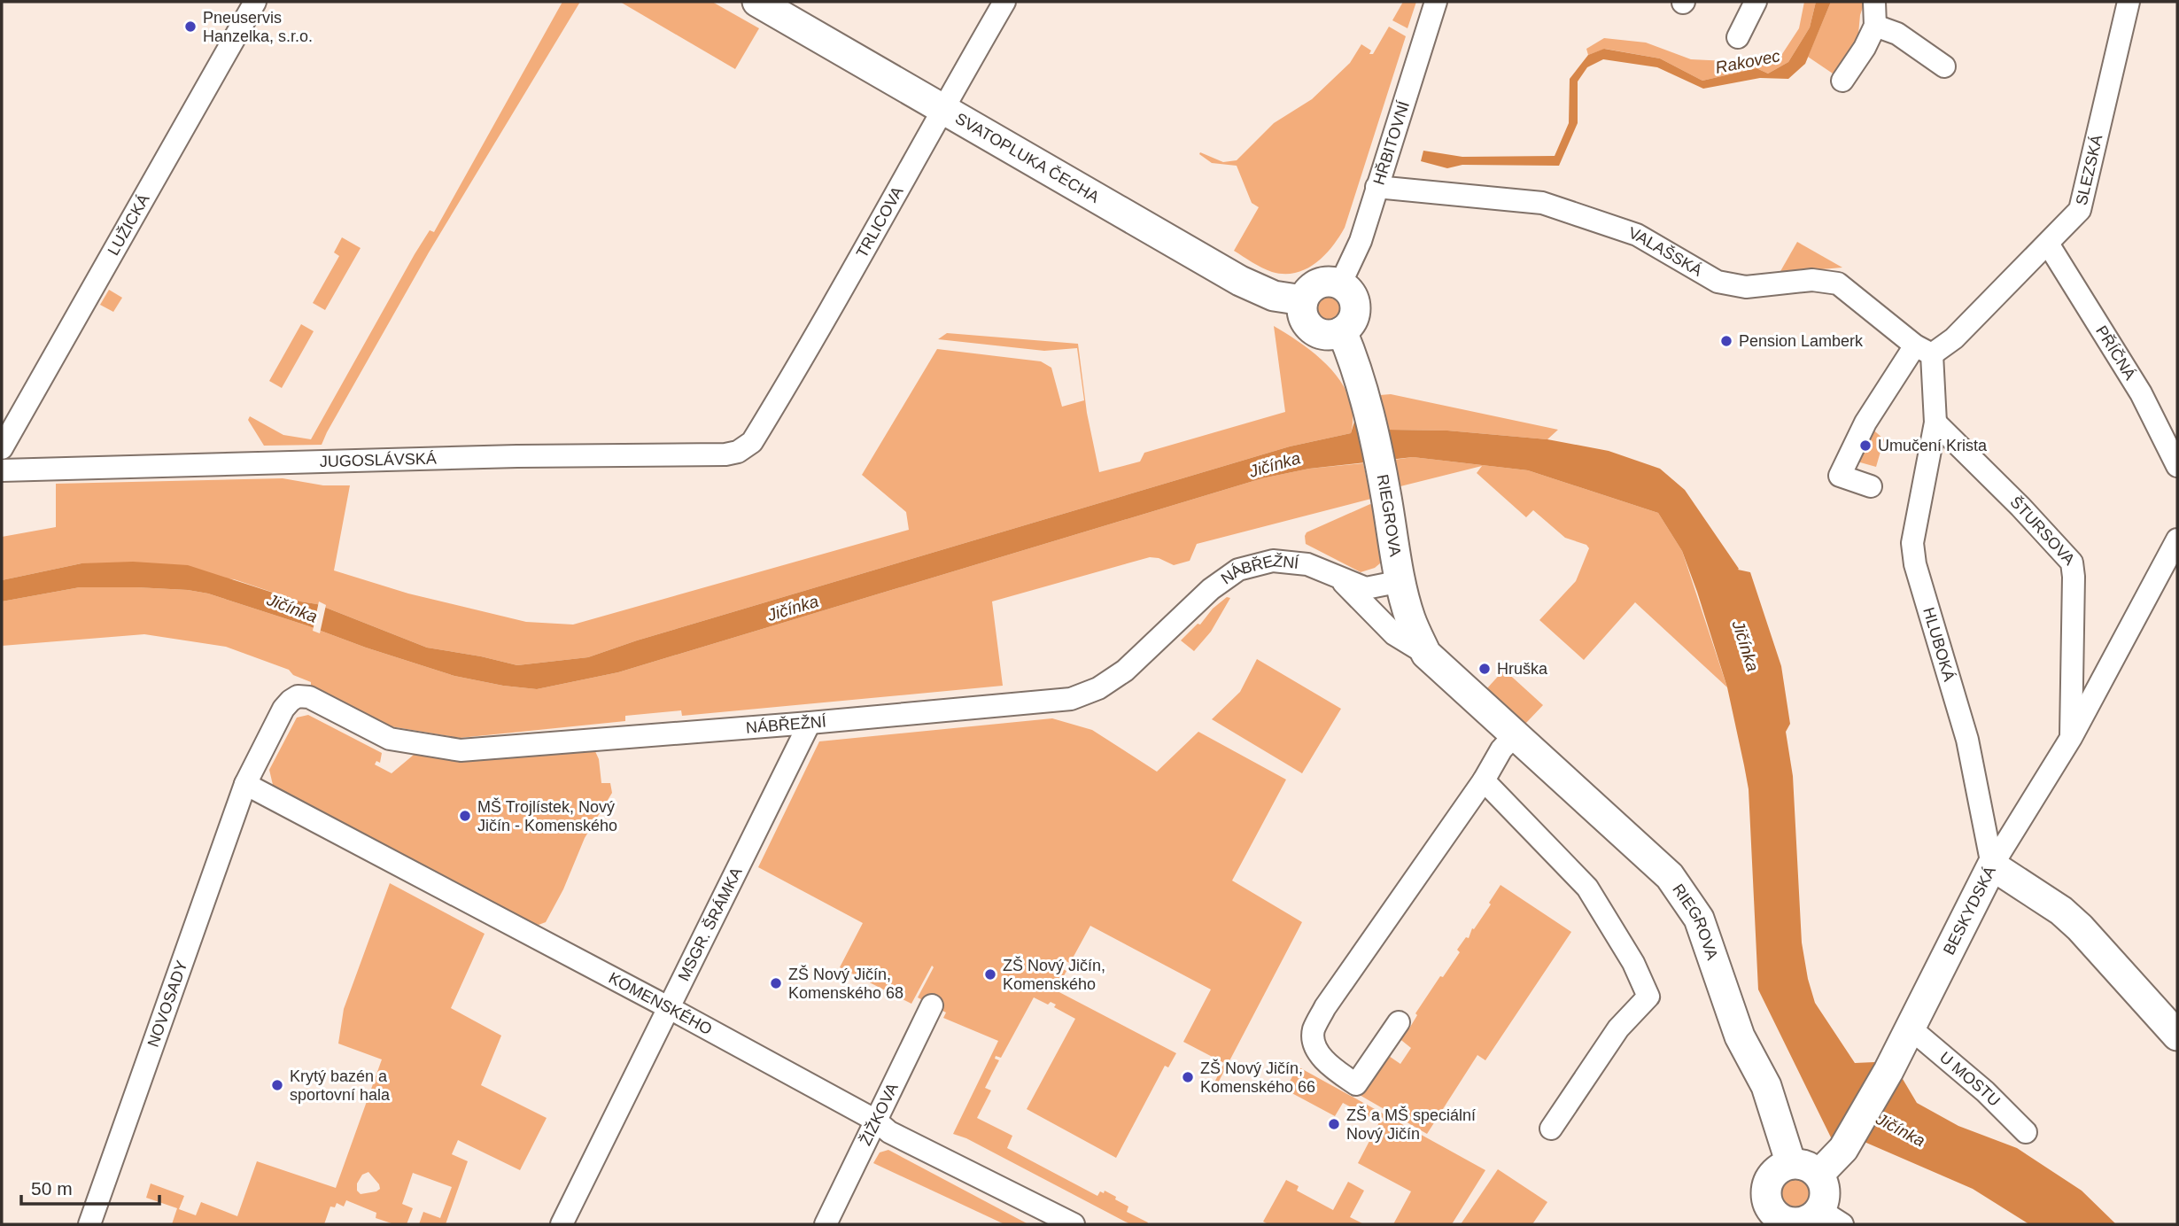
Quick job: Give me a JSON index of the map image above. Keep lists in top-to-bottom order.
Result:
{
  "streets": {
    "street": [
      "HŘBITOVNÍ",
      "SVATOPLUKA ČECHA",
      "SLEZSKÁ",
      "TRLICOVA",
      "LUŽICKÁ",
      "VALAŠSKÁ",
      "PŘÍČNÁ",
      "JUGOSLÁVSKÁ",
      "RIEGROVA",
      "ŠTURSOVA",
      "NÁBŘEŽNÍ",
      "HLUBOKÁ",
      "BESKYDSKÁ",
      "MSGR. ŠRÁMKA",
      "KOMENSKÉHO",
      "NOVOSADY",
      "U MOSTU",
      "ŽIŽKOVA"
    ]
  },
  "crossings": [
    ["HŘBITOVNÍ", "SVATOPLUKA ČECHA"],
    ["HŘBITOVNÍ", "VALAŠSKÁ"],
    ["HŘBITOVNÍ", "RIEGROVA"],
    ["SVATOPLUKA ČECHA", "TRLICOVA"],
    ["SVATOPLUKA ČECHA", "RIEGROVA"],
    ["SLEZSKÁ", "VALAŠSKÁ"],
    ["SLEZSKÁ", "PŘÍČNÁ"],
    ["TRLICOVA", "JUGOSLÁVSKÁ"],
    ["RIEGROVA", "NÁBŘEŽNÍ"],
    ["RIEGROVA", "BESKYDSKÁ"],
    ["ŠTURSOVA", "HLUBOKÁ"],
    ["NÁBŘEŽNÍ", "MSGR. ŠRÁMKA"],
    ["NÁBŘEŽNÍ", "KOMENSKÉHO"],
    ["NÁBŘEŽNÍ", "NOVOSADY"],
    ["HLUBOKÁ", "BESKYDSKÁ"],
    ["BESKYDSKÁ", "U MOSTU"],
    ["MSGR. ŠRÁMKA", "KOMENSKÉHO"],
    ["KOMENSKÉHO", "NOVOSADY"],
    ["KOMENSKÉHO", "ŽIŽKOVA"]
  ],
  "water": ["Rakovec", "Jičínka"],
  "places": [
    "Pneuservis Hanzelka, s.r.o.",
    "Pension Lamberk",
    "Umučení Krista",
    "Hruška",
    "MŠ Trojlístek, Nový Jičín - Komenského",
    "ZŠ Nový Jičín, Komenského",
    "ZŠ Nový Jičín, Komenského 68",
    "ZŠ Nový Jičín, Komenského 66",
    "Krytý bazén a sportovní hala",
    "ZŠ a MŠ speciální Nový Jičín"
  ],
  "scale_bar": "50 m"
}
